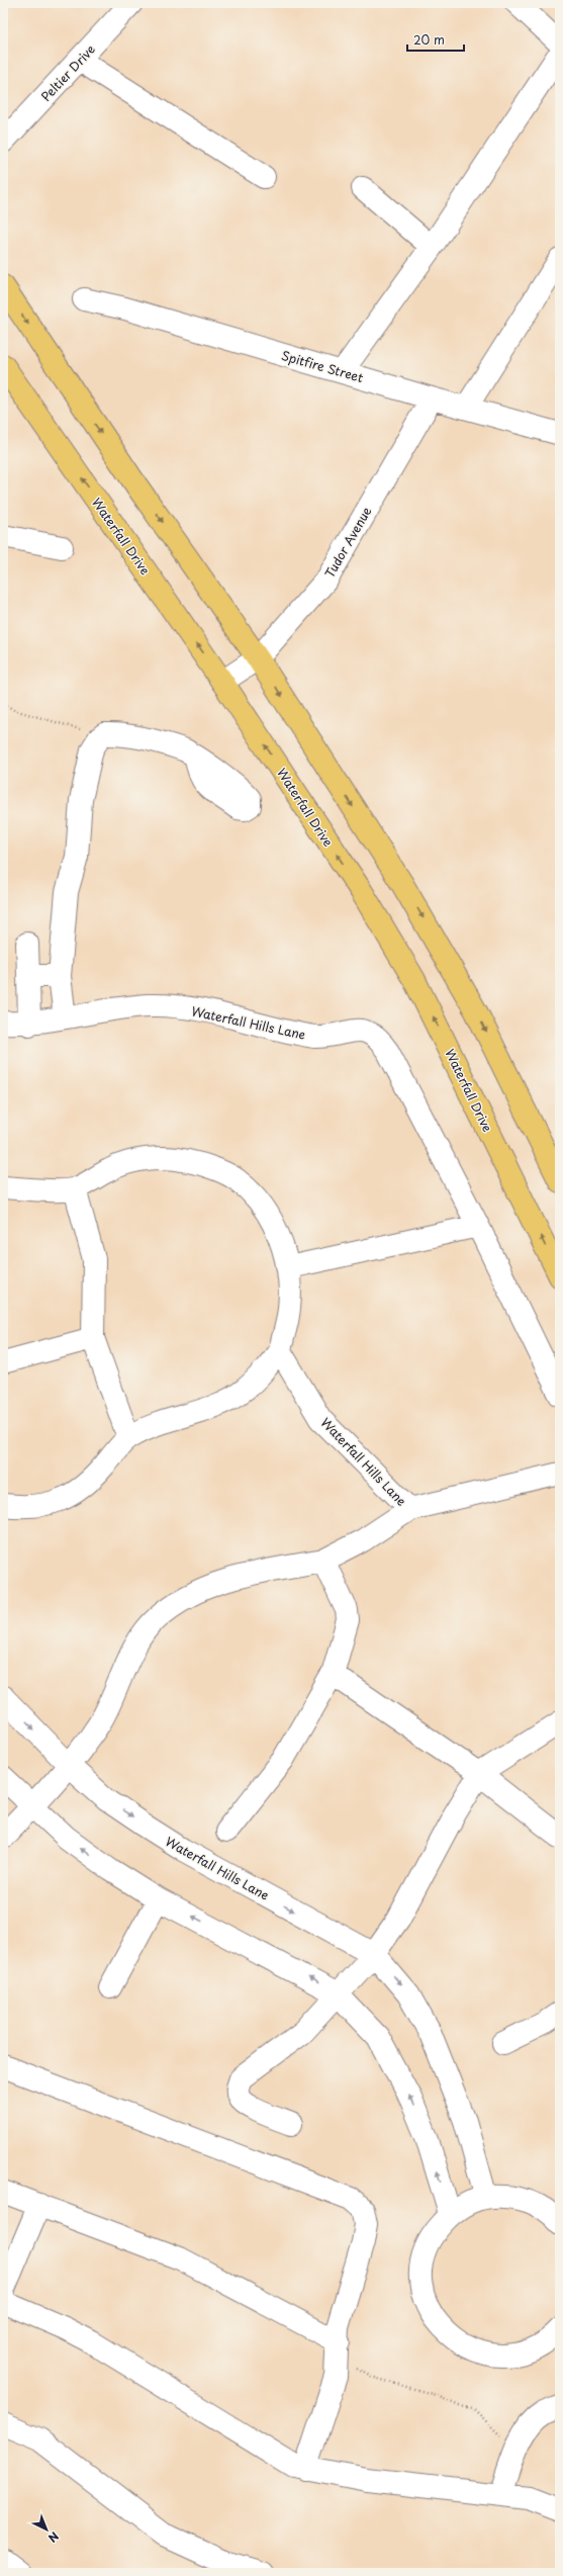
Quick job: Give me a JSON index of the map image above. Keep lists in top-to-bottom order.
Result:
{
  "streets": {
    "main road": ["Waterfall Drive"],
    "street": [
      "Peltier Drive",
      "Spitfire Street",
      "Tudor Avenue",
      "Waterfall Hills Lane"
    ]
  },
  "crossings": [
    ["Spitfire Street", "Tudor Avenue"],
    ["Waterfall Drive", "Tudor Avenue"]
  ],
  "scale_bar": "20 m",
  "north": "bottom right"
}
